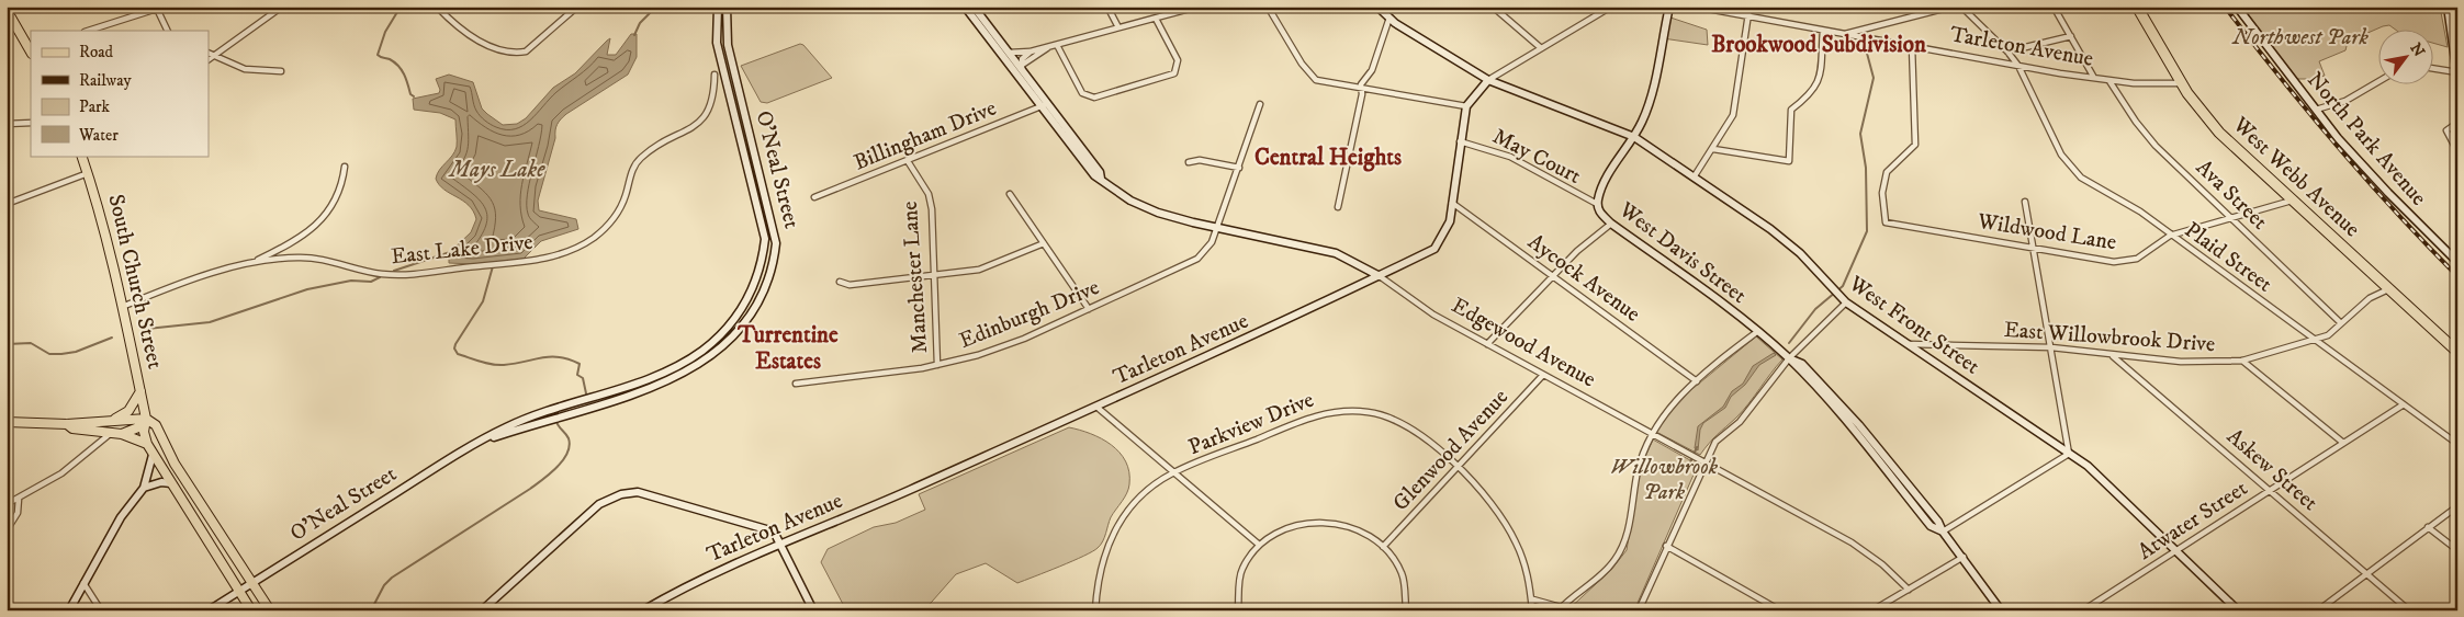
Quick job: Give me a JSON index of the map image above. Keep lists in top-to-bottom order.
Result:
{
  "streets": {
    "highway": ["West Webb Avenue"],
    "main road": ["South Church Street"],
    "street": [
      "Tarleton Avenue",
      "Billingham Drive",
      "North Park Avenue",
      "May Court",
      "O'Neal Street",
      "Ava Street",
      "Wildwood Lane",
      "East Lake Drive",
      "West Davis Street",
      "Plaid Street",
      "Manchester Lane",
      "Aycock Avenue",
      "Edinburgh Drive",
      "West Front Street",
      "East Willowbrook Drive",
      "Edgewood Avenue",
      "Parkview Drive",
      "Glenwood Avenue",
      "Askew Street",
      "Atwater Street"
    ]
  },
  "crossings": [
    ["Tarleton Avenue", "May Court"],
    ["Tarleton Avenue", "West Webb Avenue"],
    ["Tarleton Avenue", "Ava Street"],
    ["Tarleton Avenue", "Wildwood Lane"],
    ["Tarleton Avenue", "Plaid Street"],
    ["Tarleton Avenue", "Aycock Avenue"],
    ["Tarleton Avenue", "West Front Street"],
    ["Tarleton Avenue", "Edgewood Avenue"],
    ["Billingham Drive", "Manchester Lane"],
    ["Billingham Drive", "Edgewood Avenue"],
    ["May Court", "West Davis Street"],
    ["O'Neal Street", "South Church Street"],
    ["West Webb Avenue", "Wildwood Lane"],
    ["West Webb Avenue", "East Willowbrook Drive"],
    ["Ava Street", "Wildwood Lane"],
    ["Ava Street", "East Willowbrook Drive"],
    ["Wildwood Lane", "Plaid Street"],
    ["East Lake Drive", "South Church Street"],
    ["West Davis Street", "West Front Street"],
    ["Plaid Street", "East Willowbrook Drive"],
    ["Plaid Street", "Atwater Street"],
    ["Manchester Lane", "Edinburgh Drive"],
    ["Edinburgh Drive", "Edgewood Avenue"],
    ["West Front Street", "East Willowbrook Drive"],
    ["West Front Street", "Atwater Street"],
    ["East Willowbrook Drive", "Askew Street"],
    ["Edgewood Avenue", "Glenwood Avenue"],
    ["Parkview Drive", "Glenwood Avenue"],
    ["Askew Street", "Atwater Street"]
  ],
  "districts": ["Brookwood Subdivision", "Central Heights", "Turrentine Estates"],
  "water": ["Mays Lake"],
  "parks": ["Northwest Park", "Willowbrook Park"],
  "legend": [
    "Road",
    "Railway",
    "Park",
    "Water"
  ],
  "north": "top right"
}
